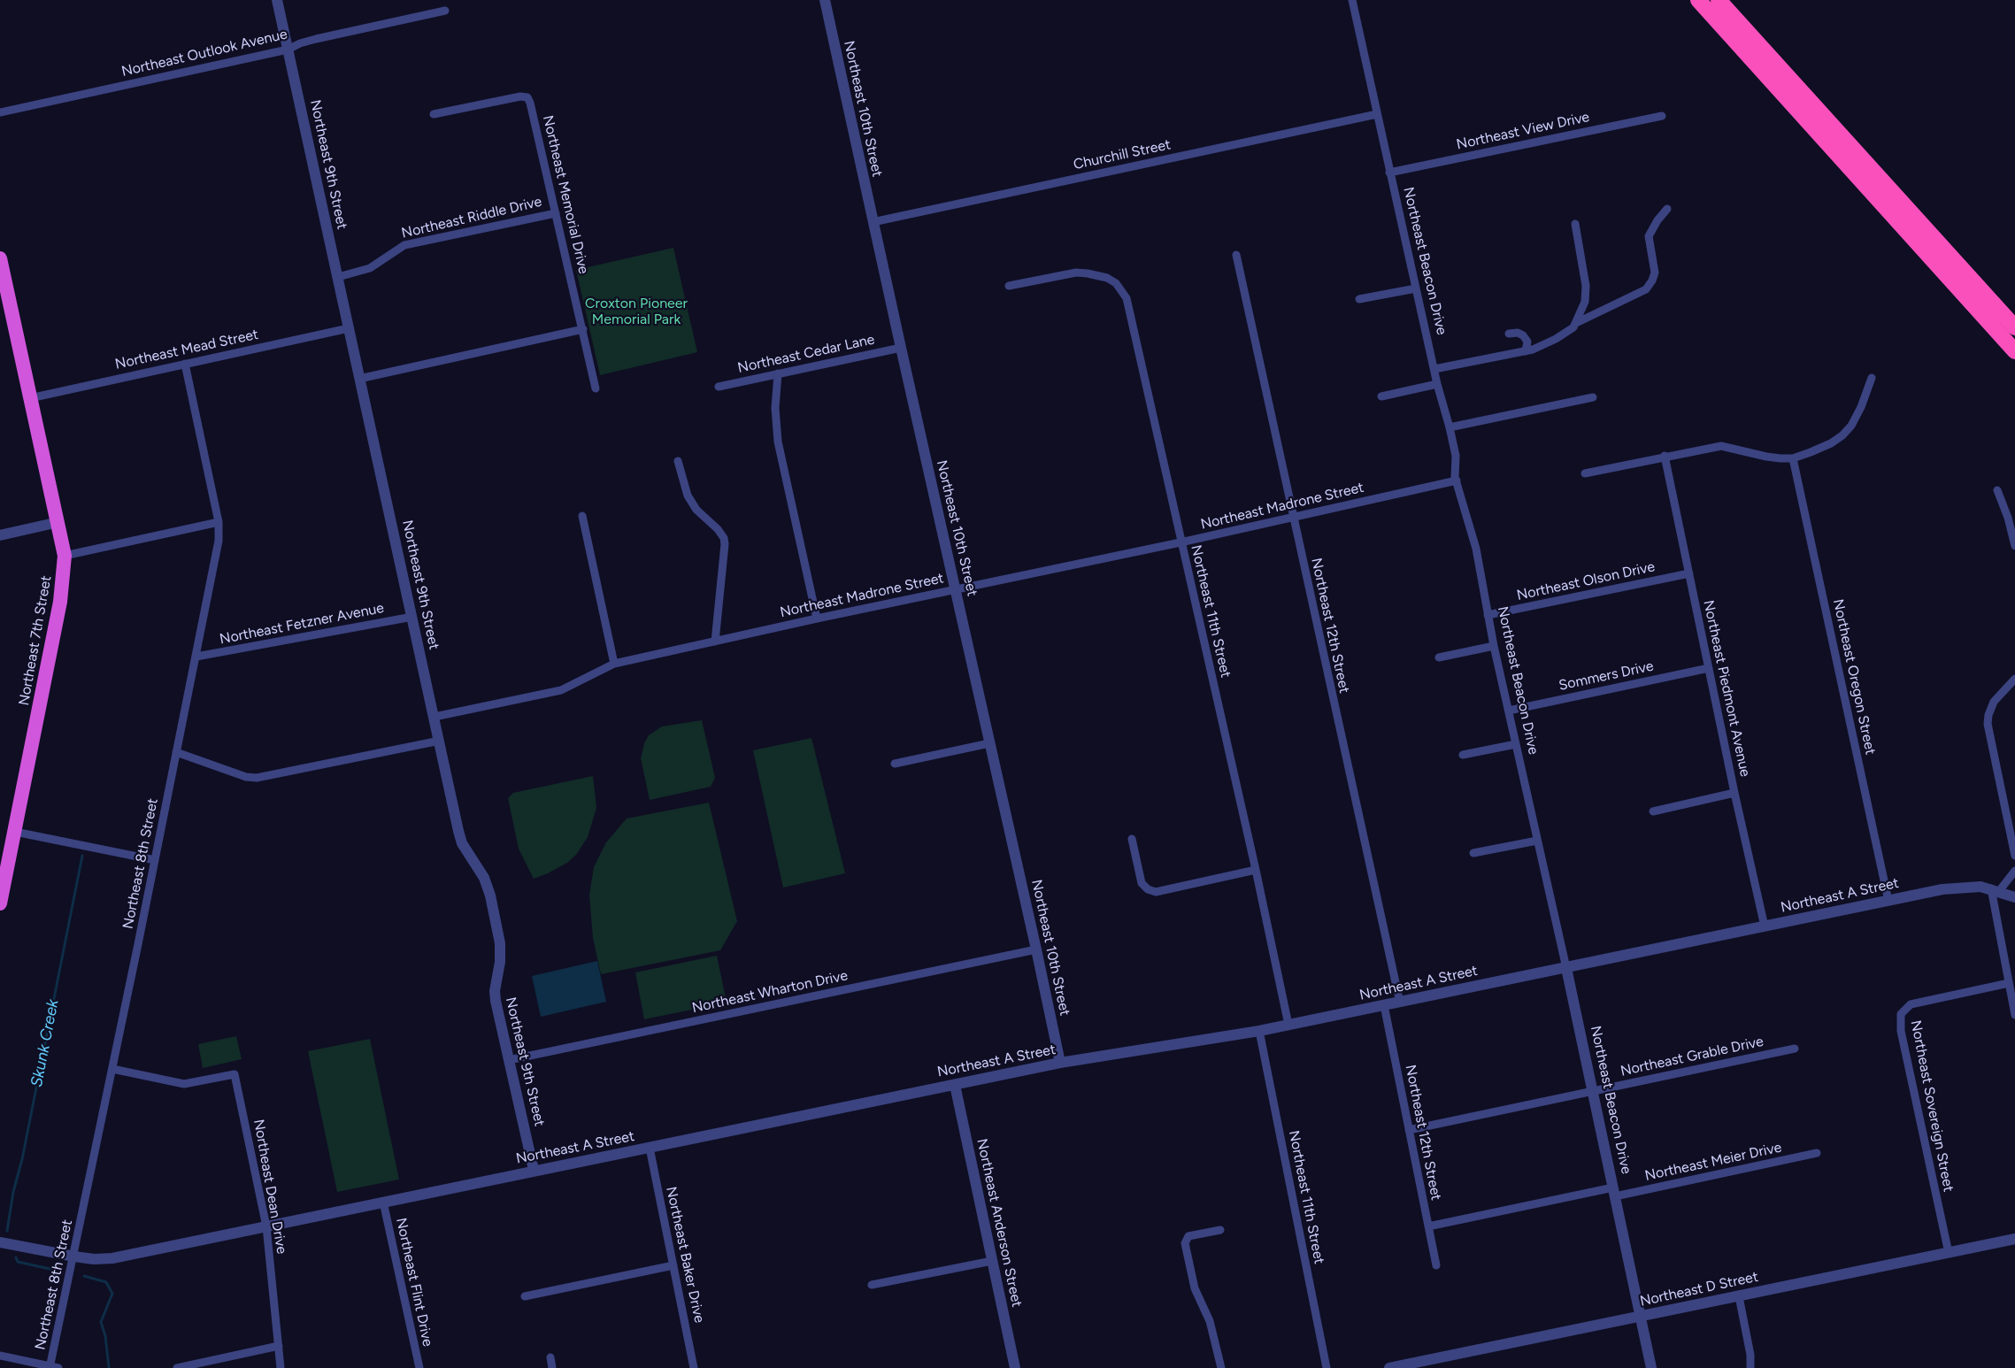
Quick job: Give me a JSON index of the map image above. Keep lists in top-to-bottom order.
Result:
{
  "streets": {
    "highway": ["Northeast 7th Street"],
    "street": [
      "Northeast Outlook Avenue",
      "Northeast 10th Street",
      "Northeast View Drive",
      "Churchill Street",
      "Northeast 9th Street",
      "Northeast Memorial Drive",
      "Northeast Riddle Drive",
      "Northeast Beacon Drive",
      "Northeast Mead Street",
      "Northeast Cedar Lane",
      "Northeast Madrone Street",
      "Northeast Olson Drive",
      "Northeast 11th Street",
      "Northeast Fetzner Avenue",
      "Northeast 12th Street",
      "Sommers Drive",
      "Northeast Oregon Street",
      "Northeast Piedmont Avenue",
      "Northeast 8th Street",
      "Northeast A Street",
      "Northeast Wharton Drive",
      "Northeast Grable Drive",
      "Northeast Sovereign Street",
      "Northeast Meier Drive",
      "Northeast Dean Drive",
      "Northeast Anderson Street",
      "Northeast Baker Drive",
      "Northeast Flint Drive",
      "Northeast D Street"
    ]
  },
  "crossings": [
    ["Northeast Outlook Avenue", "Northeast 9th Street"],
    ["Northeast 10th Street", "Churchill Street"],
    ["Northeast 10th Street", "Northeast Cedar Lane"],
    ["Northeast 10th Street", "Northeast Madrone Street"],
    ["Northeast 10th Street", "Northeast A Street"],
    ["Northeast 10th Street", "Northeast Wharton Drive"],
    ["Northeast View Drive", "Northeast Beacon Drive"],
    ["Churchill Street", "Northeast Beacon Drive"],
    ["Northeast 9th Street", "Northeast Riddle Drive"],
    ["Northeast 9th Street", "Northeast Mead Street"],
    ["Northeast 9th Street", "Northeast Madrone Street"],
    ["Northeast 9th Street", "Northeast Fetzner Avenue"],
    ["Northeast 9th Street", "Northeast A Street"],
    ["Northeast 9th Street", "Northeast Wharton Drive"],
    ["Northeast Memorial Drive", "Northeast Riddle Drive"],
    ["Northeast Beacon Drive", "Northeast Madrone Street"],
    ["Northeast Beacon Drive", "Northeast Olson Drive"],
    ["Northeast Beacon Drive", "Sommers Drive"],
    ["Northeast Beacon Drive", "Northeast A Street"],
    ["Northeast Beacon Drive", "Northeast Grable Drive"],
    ["Northeast Beacon Drive", "Northeast Meier Drive"],
    ["Northeast Beacon Drive", "Northeast D Street"],
    ["Northeast Mead Street", "Northeast 7th Street"],
    ["Northeast Mead Street", "Northeast 8th Street"],
    ["Northeast Madrone Street", "Northeast 11th Street"],
    ["Northeast Madrone Street", "Northeast 12th Street"],
    ["Northeast Olson Drive", "Northeast Piedmont Avenue"],
    ["Northeast 11th Street", "Northeast A Street"],
    ["Northeast Fetzner Avenue", "Northeast 8th Street"],
    ["Northeast 12th Street", "Northeast A Street"],
    ["Northeast 12th Street", "Northeast Grable Drive"],
    ["Northeast 12th Street", "Northeast Meier Drive"],
    ["Sommers Drive", "Northeast Piedmont Avenue"],
    ["Northeast Oregon Street", "Northeast A Street"],
    ["Northeast Piedmont Avenue", "Northeast A Street"],
    ["Northeast 8th Street", "Northeast A Street"],
    ["Northeast 8th Street", "Northeast Dean Drive"],
    ["Northeast A Street", "Northeast Dean Drive"],
    ["Northeast A Street", "Northeast Anderson Street"],
    ["Northeast A Street", "Northeast Baker Drive"],
    ["Northeast A Street", "Northeast Flint Drive"],
    ["Northeast Sovereign Street", "Northeast D Street"]
  ],
  "water": ["Skunk Creek"],
  "parks": ["Croxton Pioneer Memorial Park"]
}
